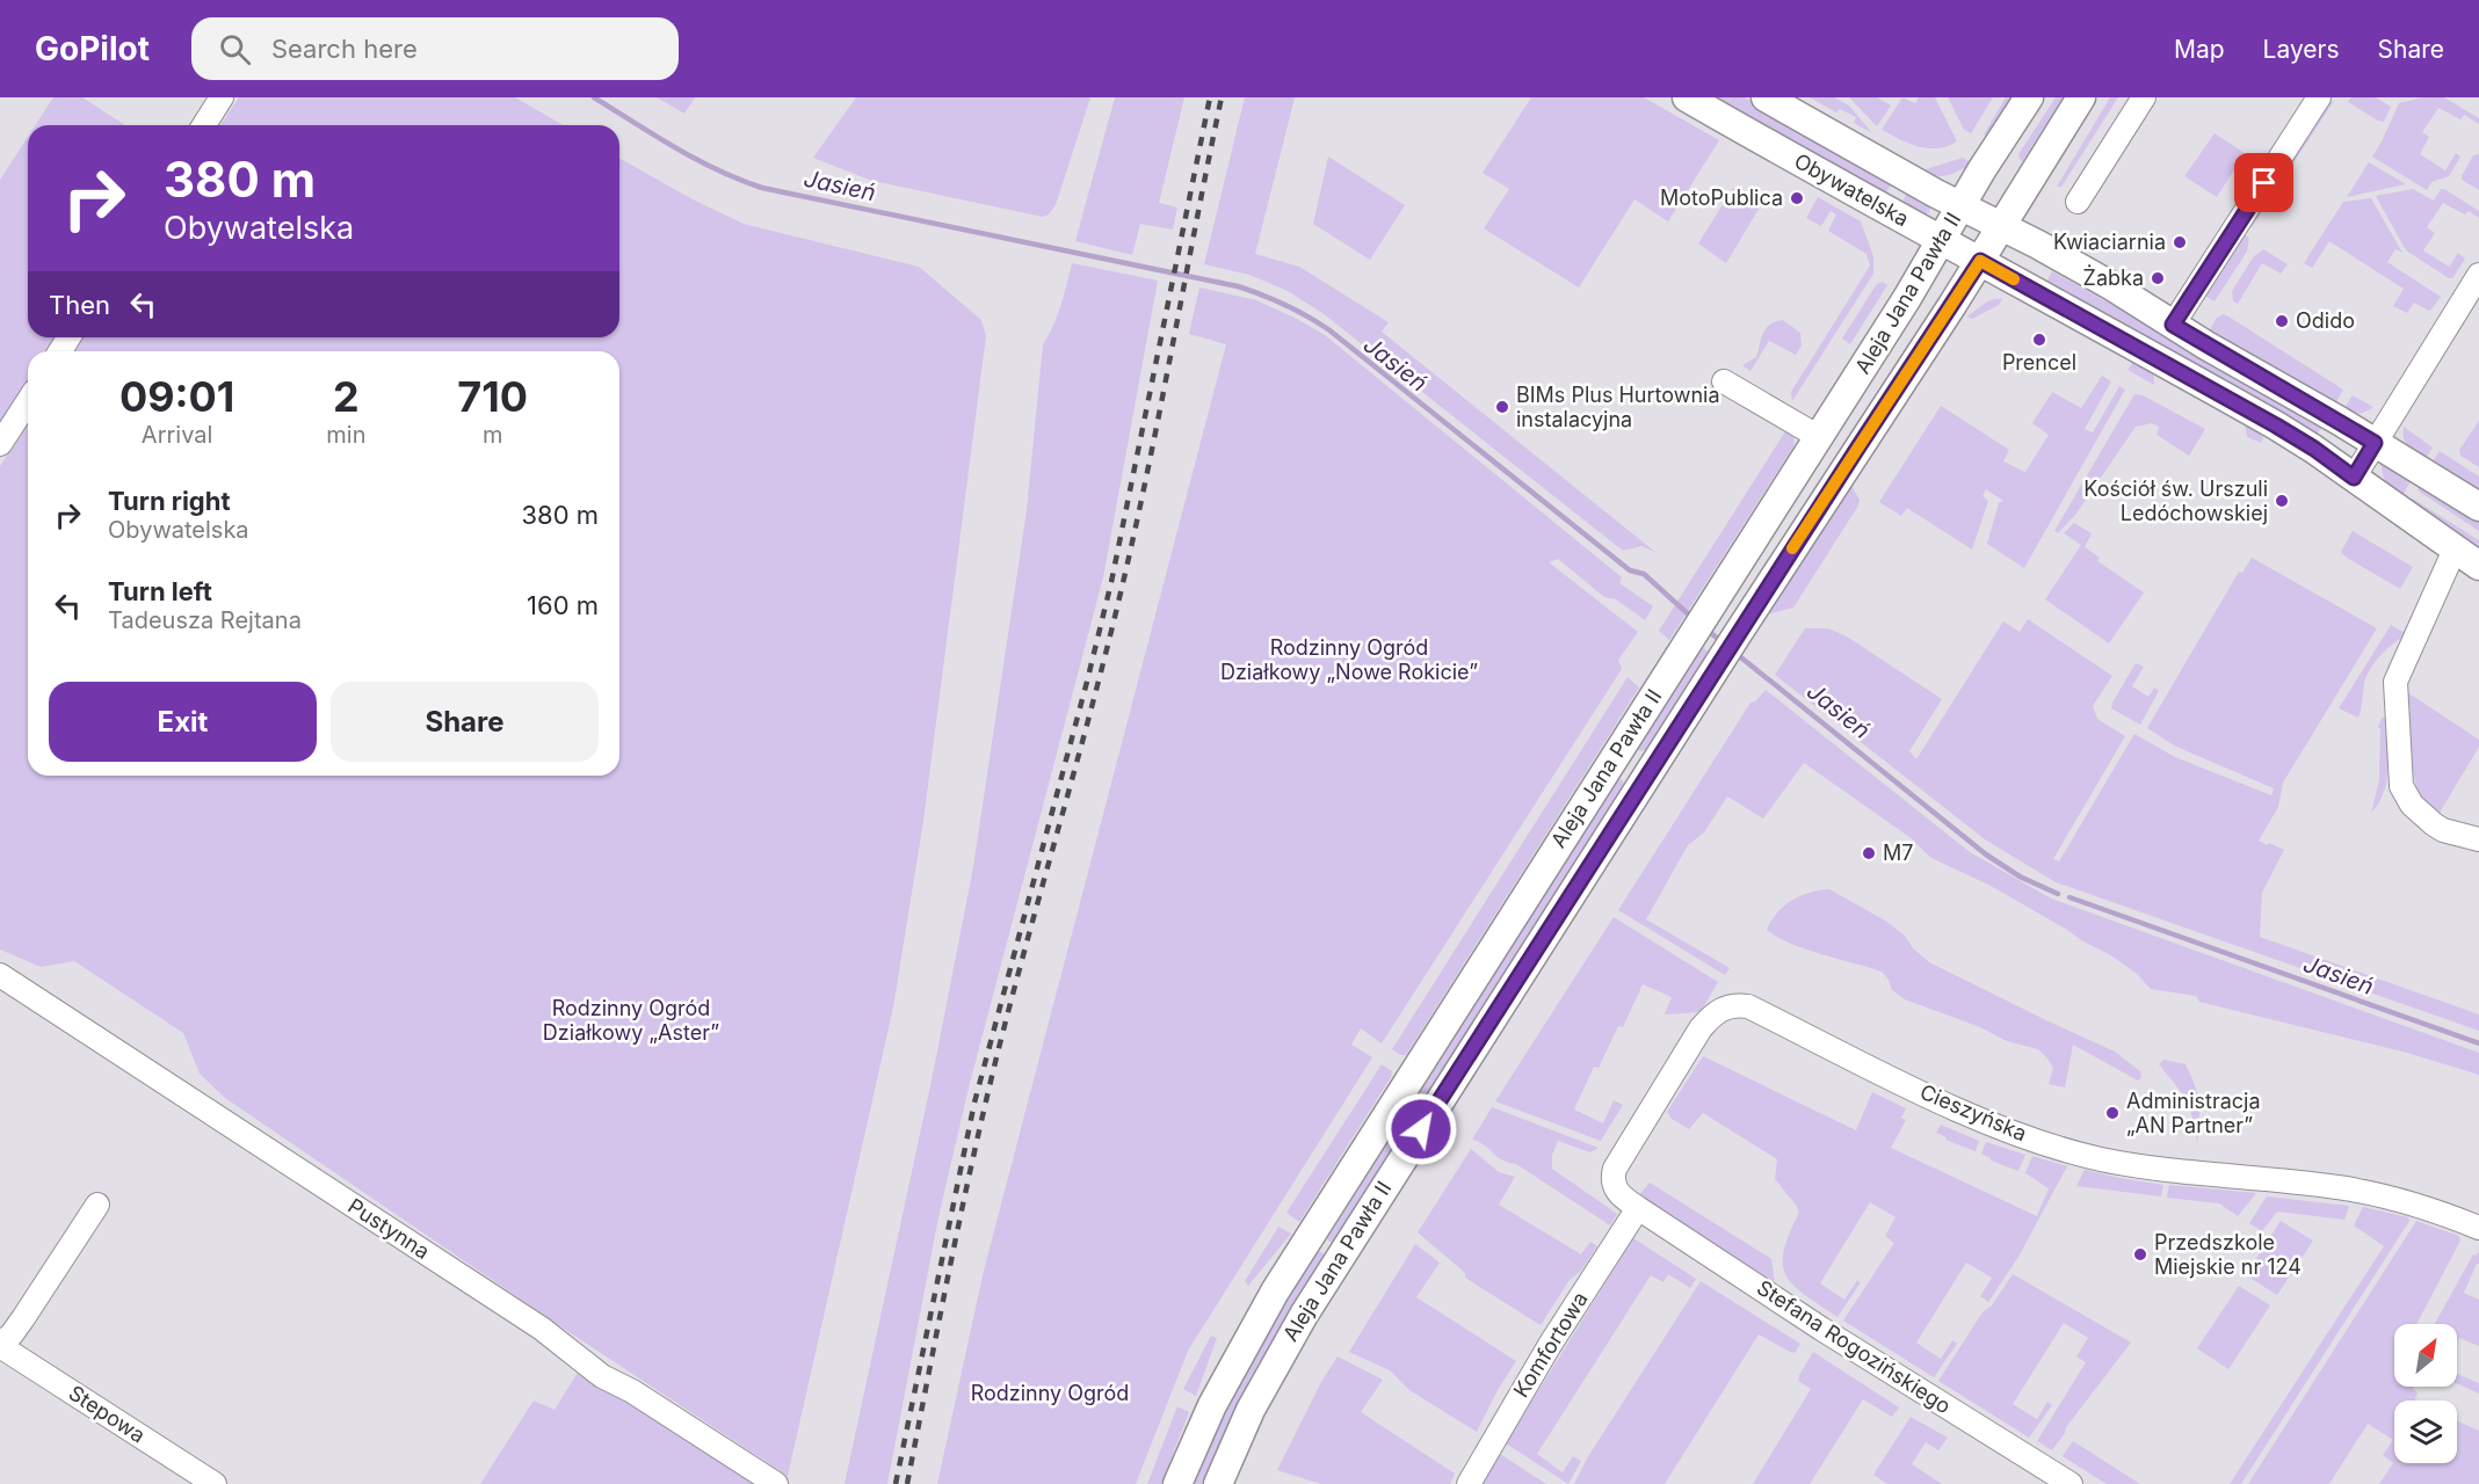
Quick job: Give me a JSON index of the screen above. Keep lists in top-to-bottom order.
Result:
{
  "streets": {
    "main road": ["Obywatelska", "Aleja Jana Pawła II"],
    "street": [
      "Cieszyńska",
      "Pustynna",
      "Komfortowa",
      "Stefana Rogozińskiego",
      "Stepowa"
    ]
  },
  "crossings": [
    ["Obywatelska", "Aleja Jana Pawła II"],
    ["Cieszyńska", "Komfortowa"],
    ["Cieszyńska", "Stefana Rogozińskiego"],
    ["Komfortowa", "Stefana Rogozińskiego"]
  ],
  "water": ["Jasień"],
  "parks": ["Rodzinny Ogród Działkowy „Nowe Rokicie”", "Rodzinny Ogród Działkowy „Aster”", "Rodzinny Ogród"],
  "places": [
    "MotoPublica",
    "Kwiaciarnia",
    "Żabka",
    "Odido",
    "Prencel",
    "BIMs Plus Hurtownia instalacyjna",
    "Kościół św. Urszuli Ledóchowskiej",
    "M7",
    "Administracja „AN Partner”",
    "Przedszkole Miejskie nr 124"
  ],
  "north": "top right",
  "page": {
    "header": "GoPilot",
    "search": "Search here",
    "nav": ["Map", "Layers", "Share"],
    "turn": ["380 m", "Obywatelska"],
    "then": "Then",
    "eta": [
      "09:01",
      "Arrival",
      "2",
      "min",
      "710",
      "m"
    ],
    "list": [
      {
        "name": "Turn right",
        "note": "Obywatelska",
        "value": "380 m"
      },
      {
        "name": "Turn left",
        "note": "Tadeusza Rejtana",
        "value": "160 m"
      }
    ],
    "buttons": ["Exit", "Share"]
  }
}
